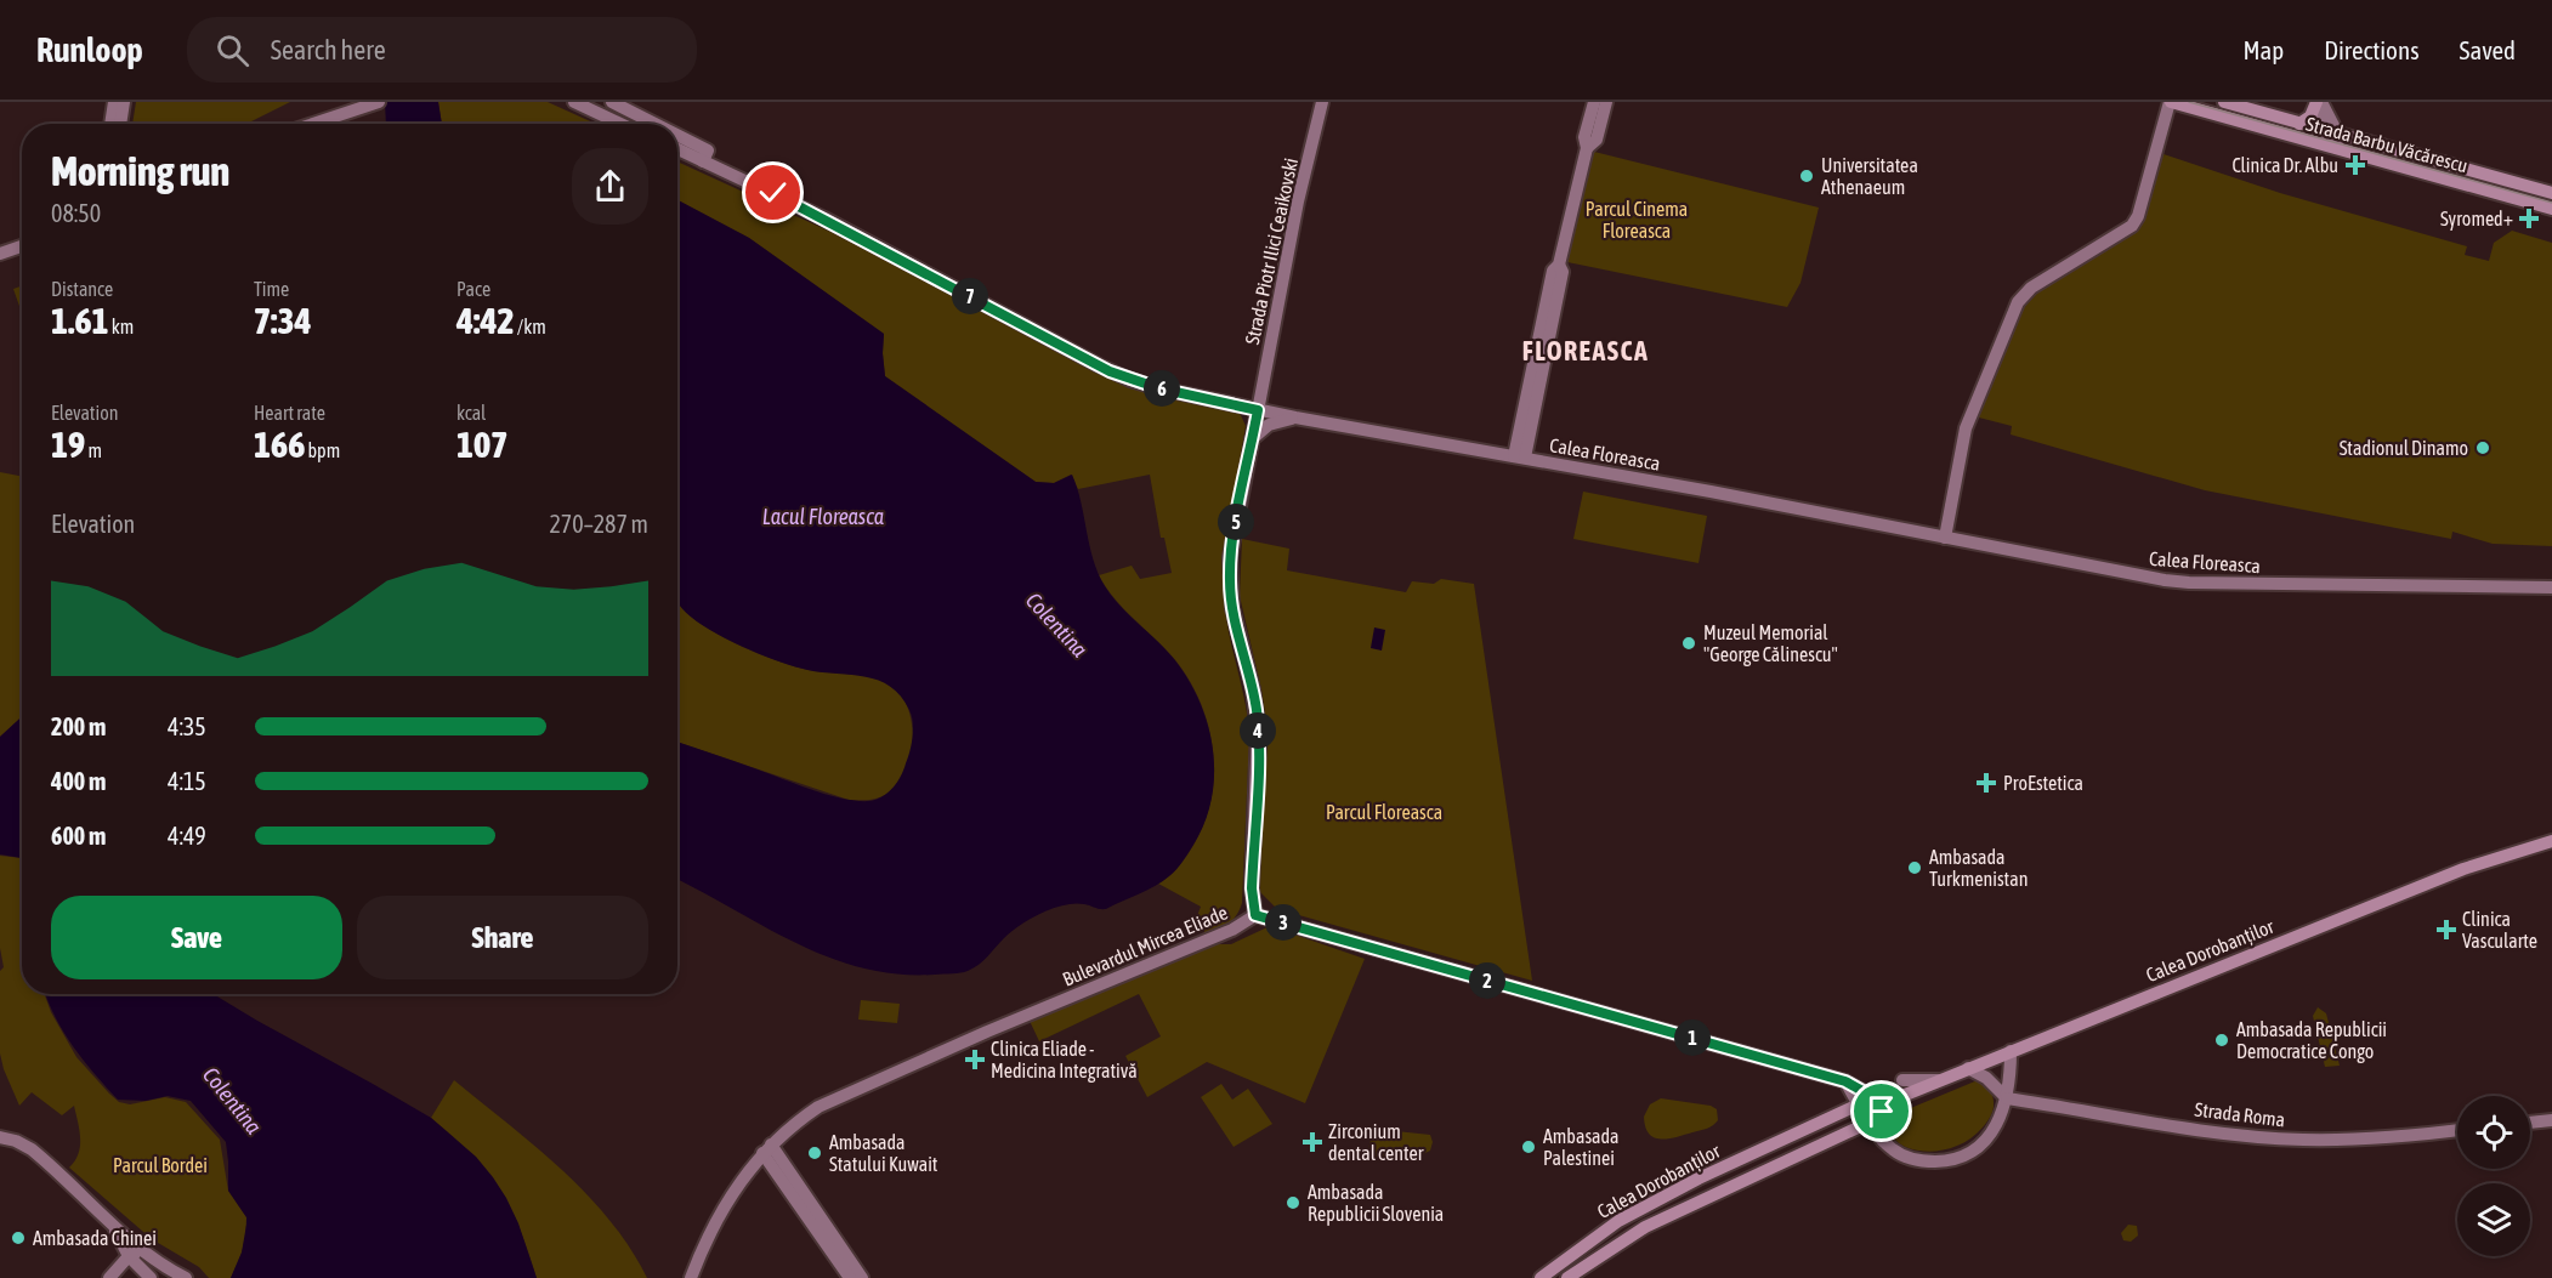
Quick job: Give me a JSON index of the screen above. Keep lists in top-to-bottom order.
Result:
{
  "streets": {
    "main road": ["Strada Barbu Văcărescu", "Calea Dorobanților"],
    "street": [
      "Strada Piotr Ilici Ceaikovski",
      "Calea Floreasca",
      "Bulevardul Mircea Eliade",
      "Strada Roma"
    ]
  },
  "crossings": [
    ["Strada Piotr Ilici Ceaikovski", "Calea Floreasca"],
    ["Strada Piotr Ilici Ceaikovski", "Bulevardul Mircea Eliade"],
    ["Calea Floreasca", "Bulevardul Mircea Eliade"],
    ["Calea Dorobanților", "Strada Roma"]
  ],
  "districts": ["FLOREASCA"],
  "water": ["Lacul Floreasca", "Colentina"],
  "parks": ["Parcul Cinema Floreasca", "Parcul Floreasca", "Parcul Bordei"],
  "places": {
    "health": [
      "Clinica Dr. Albu",
      "Syromed+",
      "ProEstetica",
      "Clinica Vascularte",
      "Clinica Eliade - Medicina Integrativă",
      "Zirconium dental center"
    ],
    "other": [
      "Universitatea Athenaeum",
      "Stadionul Dinamo",
      "Muzeul Memorial \"George Călinescu\"",
      "Ambasada Turkmenistan",
      "Ambasada Republicii Democratice Congo",
      "Ambasada Palestinei",
      "Ambasada Statului Kuwait",
      "Ambasada Republicii Slovenia",
      "Ambasada Chinei"
    ]
  },
  "page": {
    "header": "Runloop",
    "search": "Search here",
    "nav": ["Map", "Directions", "Saved"],
    "heading": ["Morning run", "08:50"],
    "stats": [
      ["Distance", "1.61 km"],
      ["Time", "7:34"],
      ["Pace", "4:42 /km"],
      ["Elevation", "19 m"],
      ["Heart rate", "166 bpm"],
      ["kcal", "107"]
    ],
    "pins": [
      "7",
      "6",
      "5",
      "4",
      "3",
      "2",
      "1"
    ],
    "chart": ["Elevation", "270–287 m"],
    "list": [
      {
        "name": "200 m",
        "note": "4:35"
      },
      {
        "name": "400 m",
        "note": "4:15"
      },
      {
        "name": "600 m",
        "note": "4:49"
      }
    ],
    "buttons": ["Save", "Share"]
  }
}
